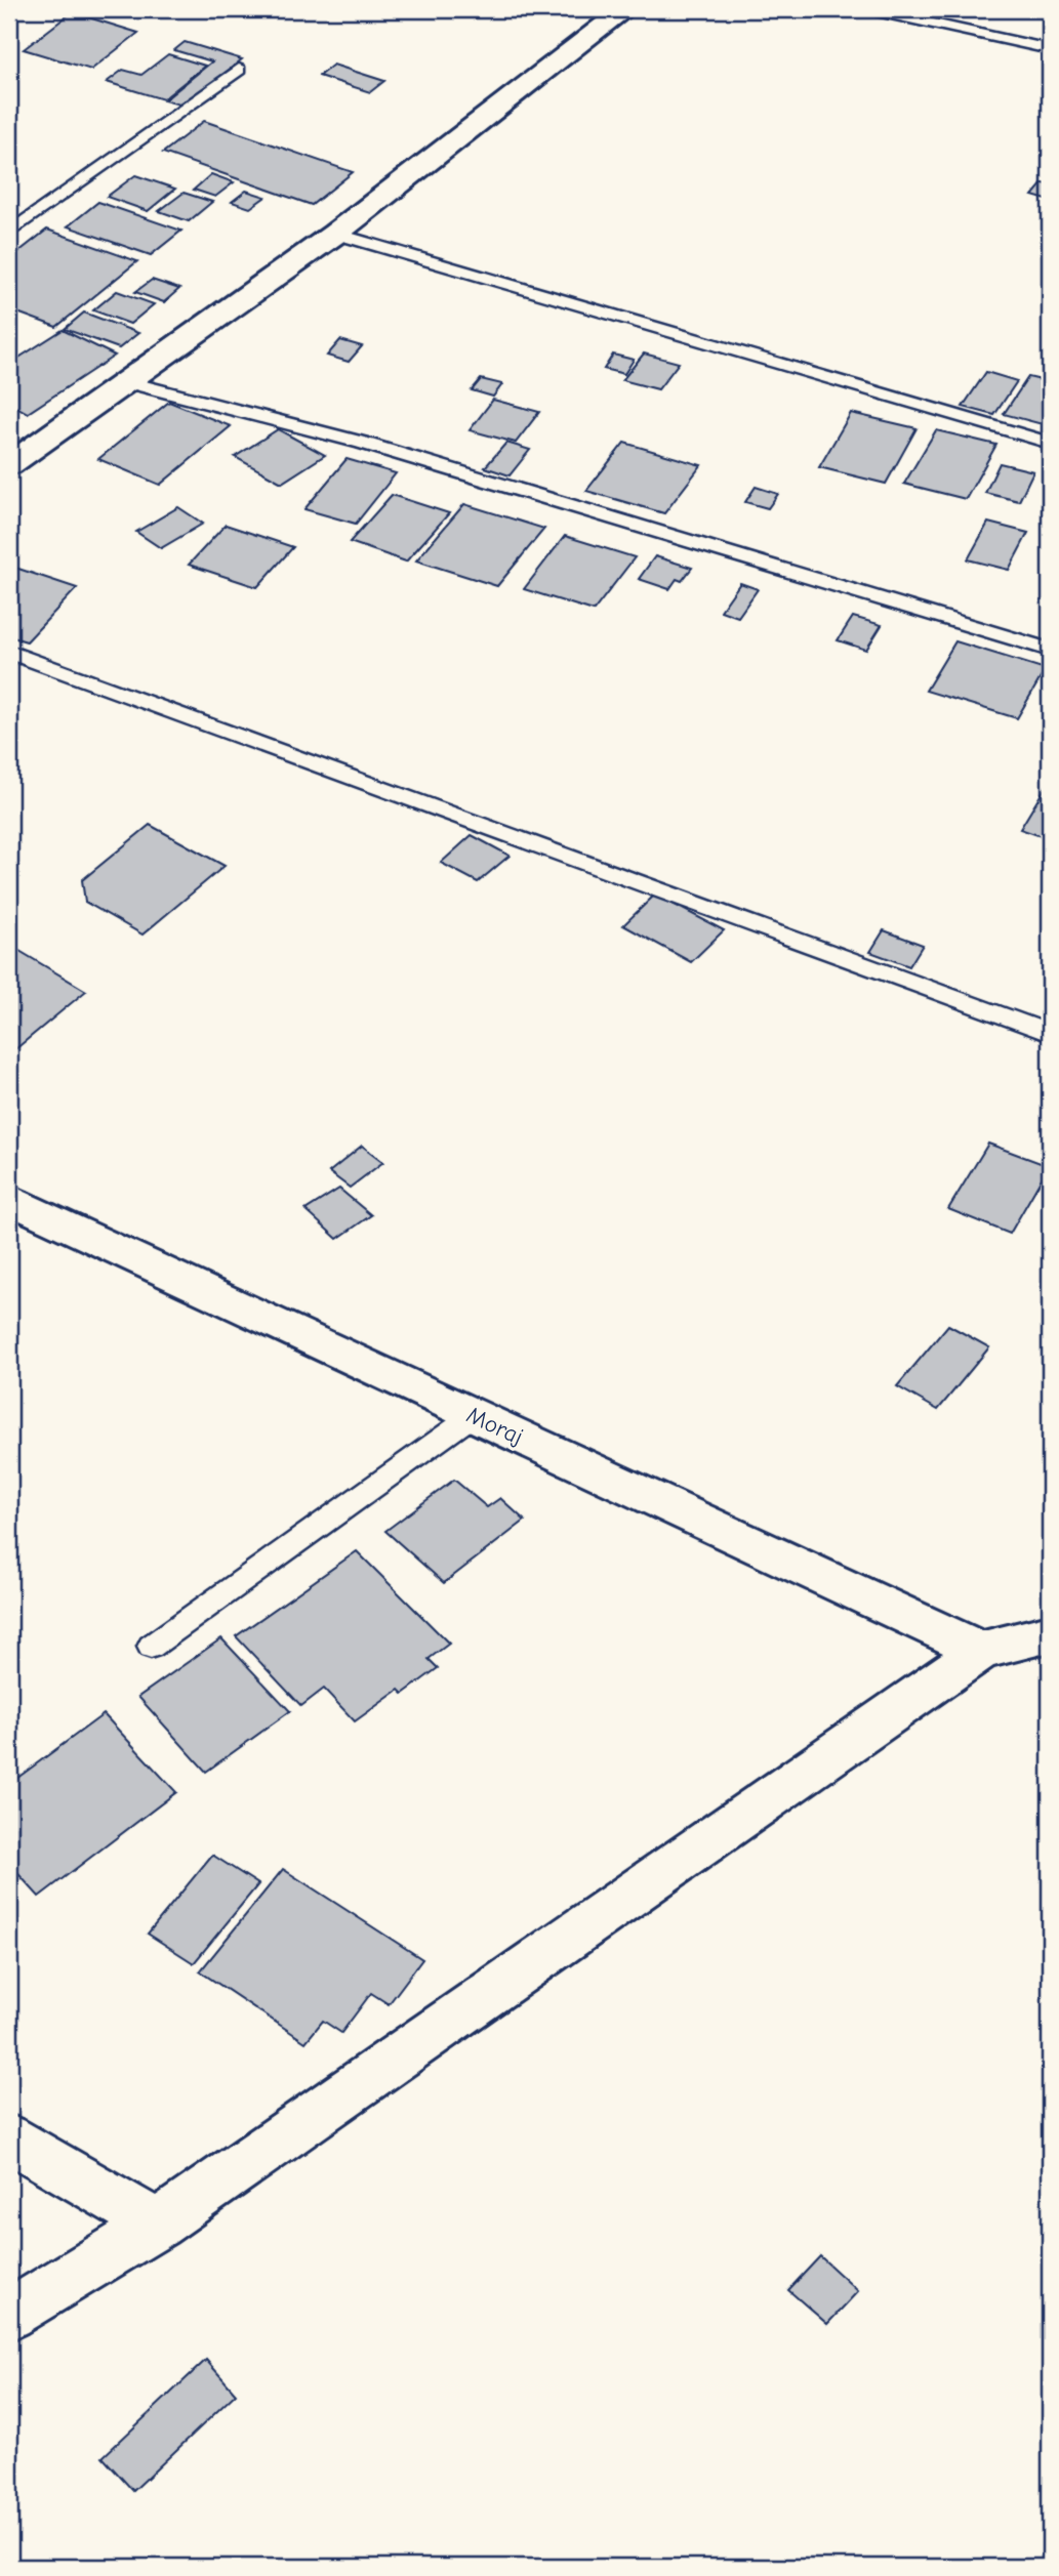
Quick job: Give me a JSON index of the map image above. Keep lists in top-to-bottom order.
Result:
{
  "streets": {
    "street": ["Moraj"]
  }
}
